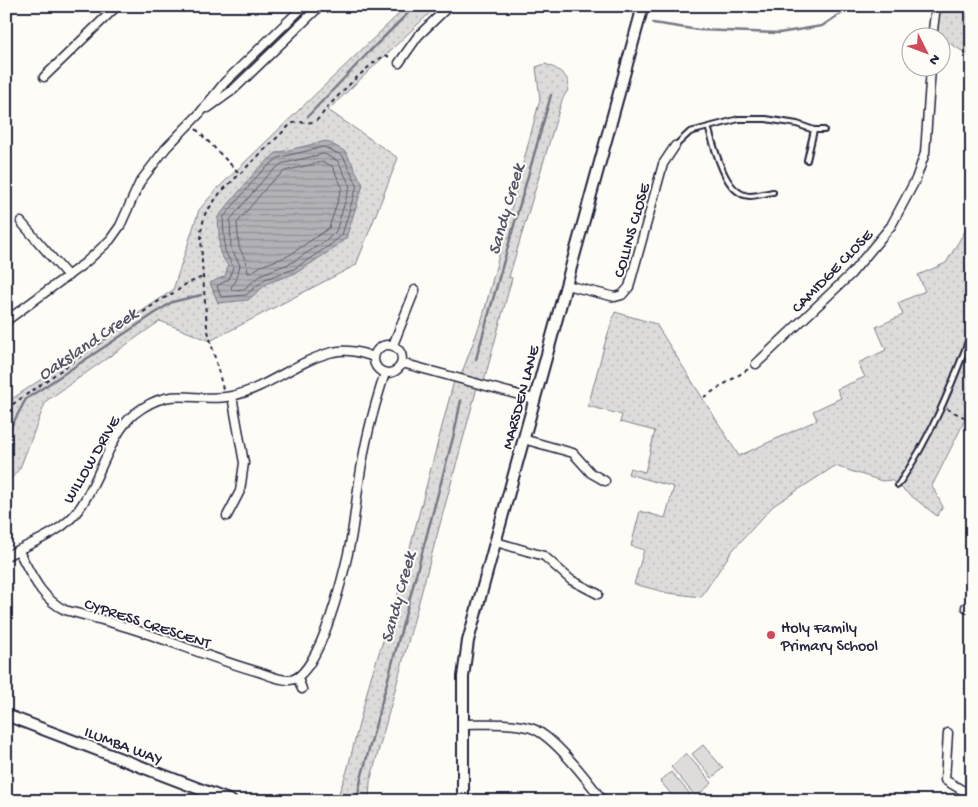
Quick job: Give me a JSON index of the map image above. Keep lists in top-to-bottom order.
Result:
{
  "streets": {
    "main road": ["MARSDEN LANE", "ILUMBA WAY"],
    "street": [
      "COLLINS CLOSE",
      "CAMIDGE CLOSE",
      "WILLOW DRIVE",
      "CYPRESS CRESCENT"
    ]
  },
  "crossings": [
    ["COLLINS CLOSE", "MARSDEN LANE"],
    ["WILLOW DRIVE", "CYPRESS CRESCENT"]
  ],
  "water": ["Sandy Creek", "Oaksland Creek"],
  "places": ["Holy Family Primary School"],
  "north": "bottom right"
}
